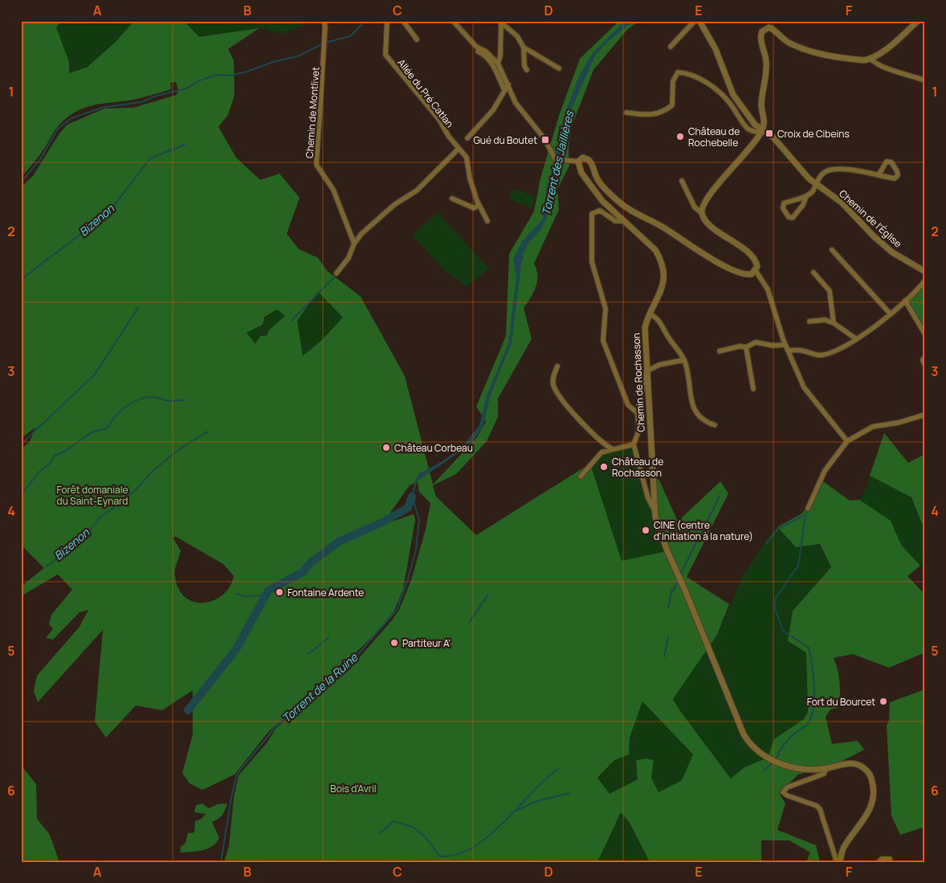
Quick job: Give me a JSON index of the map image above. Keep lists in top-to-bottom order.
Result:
{
  "streets": {
    "street": [
      "Allée du Pré Catlan",
      "Chemin de Montlivet",
      "Chemin de l'Église",
      "Chemin de Rochasson"
    ]
  },
  "water": ["Torrent des Jaillières", "Bizenon", "Torrent de la Ruine"],
  "parks": ["Forêt domaniale du Saint-Eynard", "Bois d'Avril"],
  "places": {
    "transit": ["Croix de Cibeins", "Gué du Boutet"],
    "other": [
      "Château de Rochebelle",
      "Château Corbeau",
      "Château de Rochasson",
      "CINE (centre d'initiation à la nature)",
      "Fontaine Ardente",
      "Partiteur A'",
      "Fort du Bourcet"
    ]
  },
  "grid": {
    "columns": [
      "A",
      "B",
      "C",
      "D",
      "E",
      "F"
    ],
    "rows": [
      "1",
      "2",
      "3",
      "4",
      "5",
      "6"
    ]
  }
}
